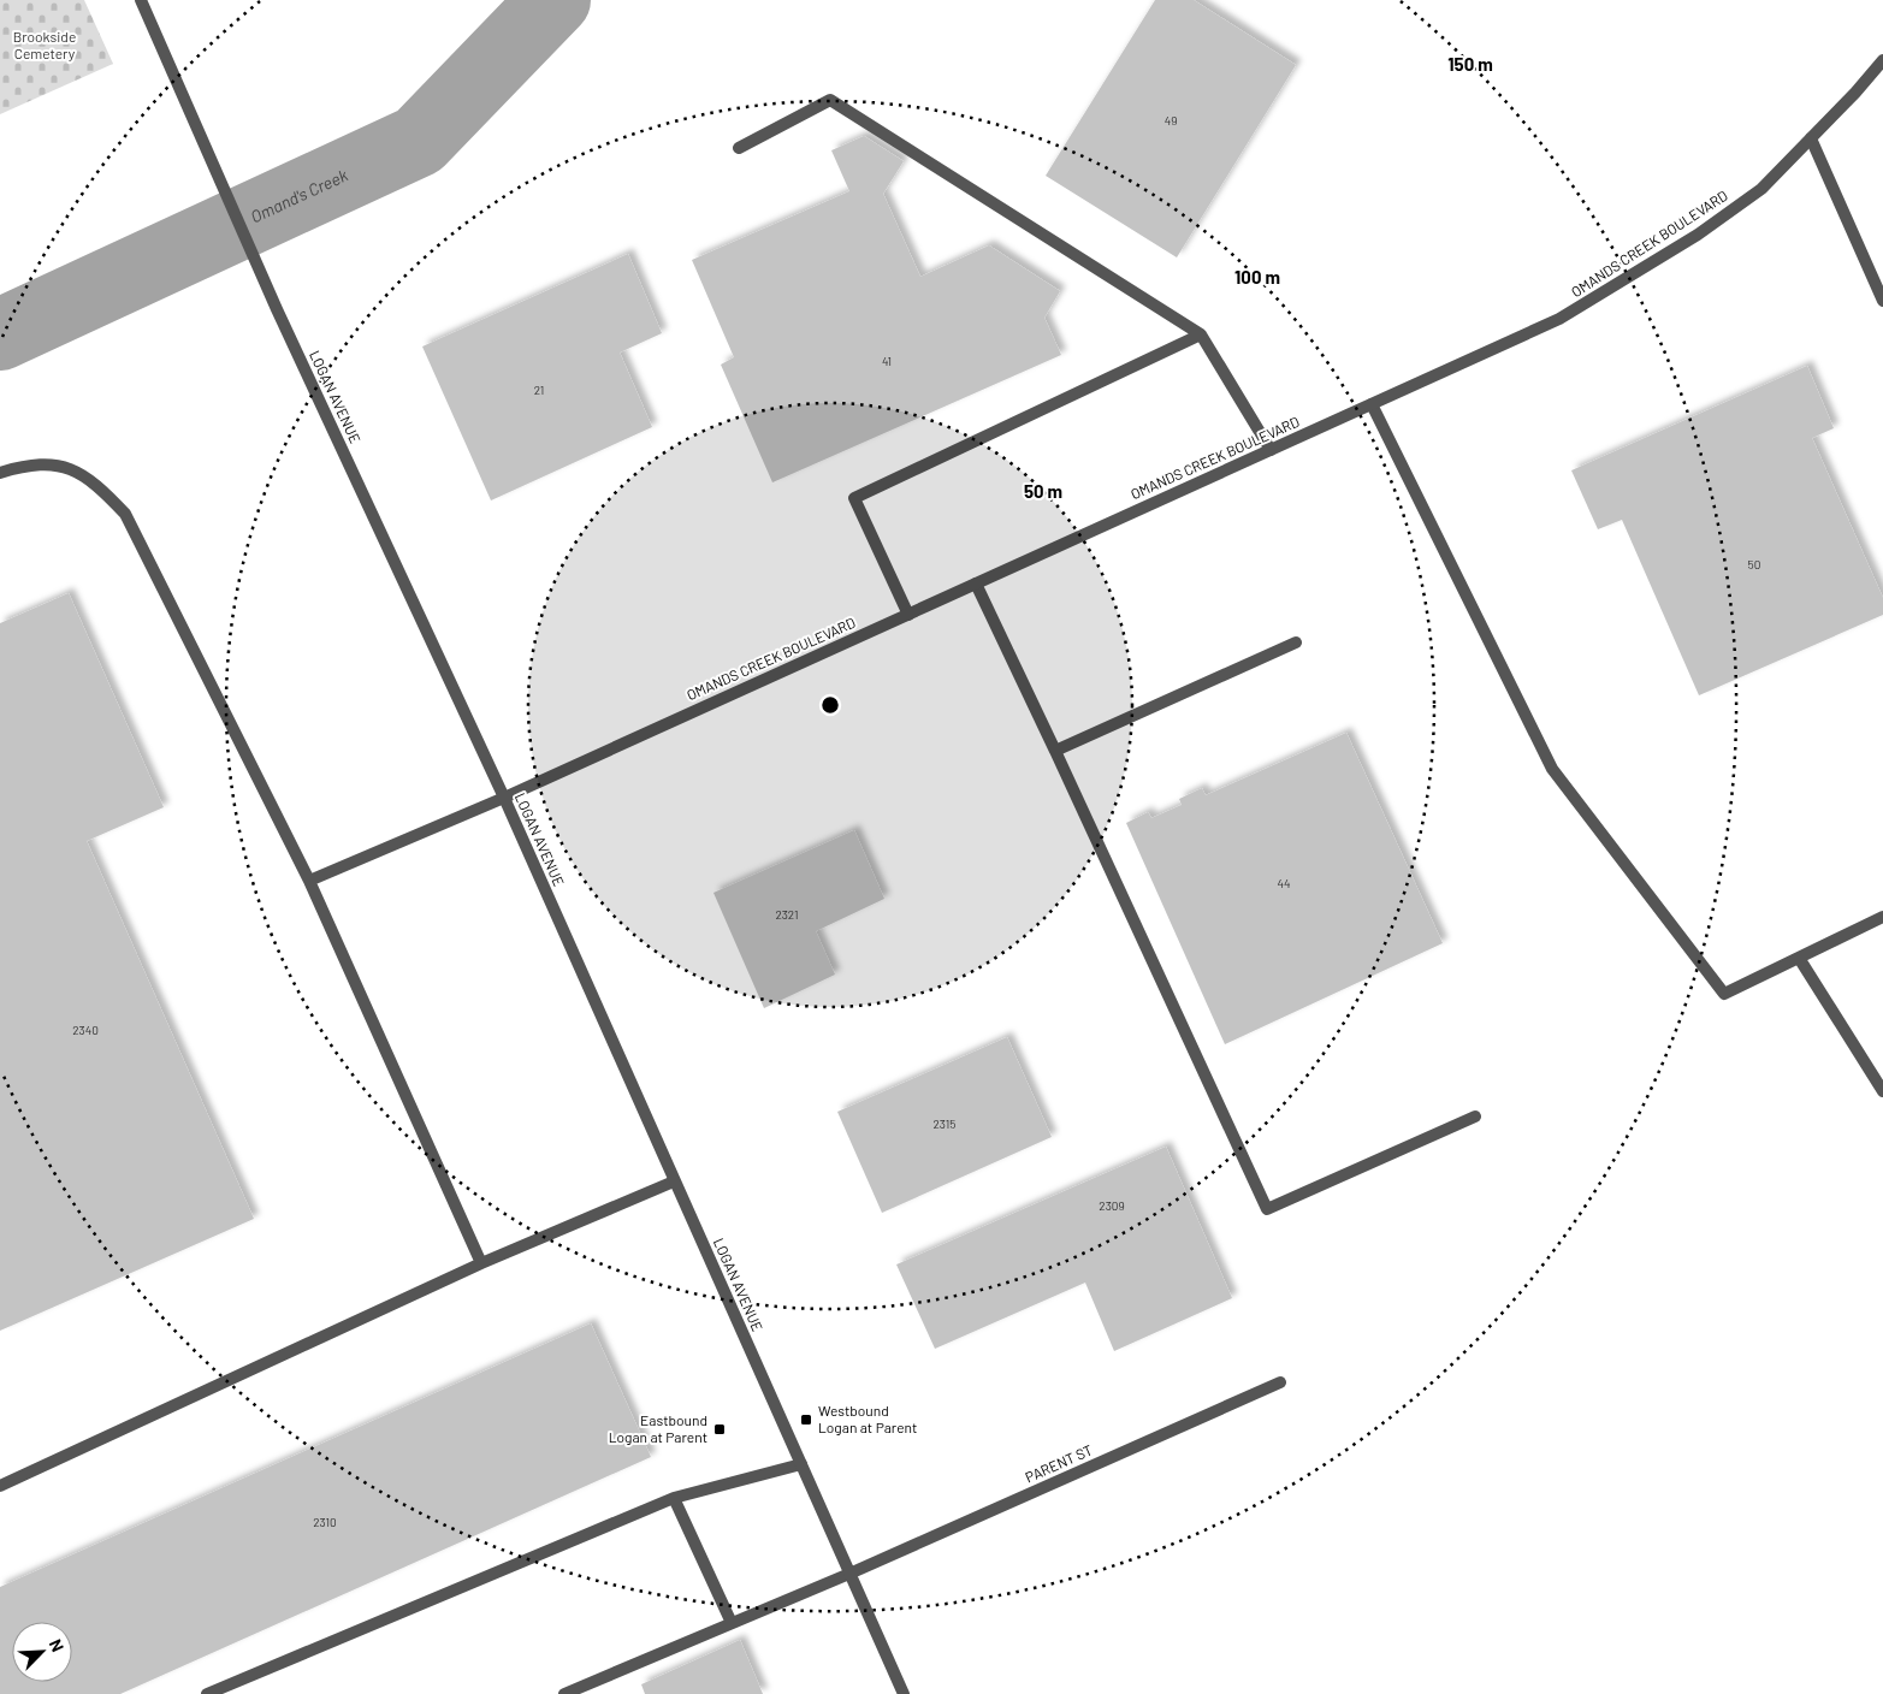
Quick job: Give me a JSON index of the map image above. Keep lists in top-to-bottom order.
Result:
{
  "streets": {
    "street": ["OMANDS CREEK BOULEVARD", "LOGAN AVENUE", "PARENT ST"]
  },
  "crossings": [
    ["OMANDS CREEK BOULEVARD", "LOGAN AVENUE"],
    ["LOGAN AVENUE", "PARENT ST"]
  ],
  "water": ["Omand's Creek"],
  "parks": ["Brookside Cemetery"],
  "places": {
    "transit": ["Westbound Logan at Parent", "Eastbound Logan at Parent"]
  },
  "house_numbers": [
    "49",
    "41",
    "21",
    "50",
    "44",
    "2321",
    "2340",
    "2315",
    "2309",
    "2310"
  ],
  "north": "top right",
  "rings": ["150 m", "100 m", "50 m"]
}
